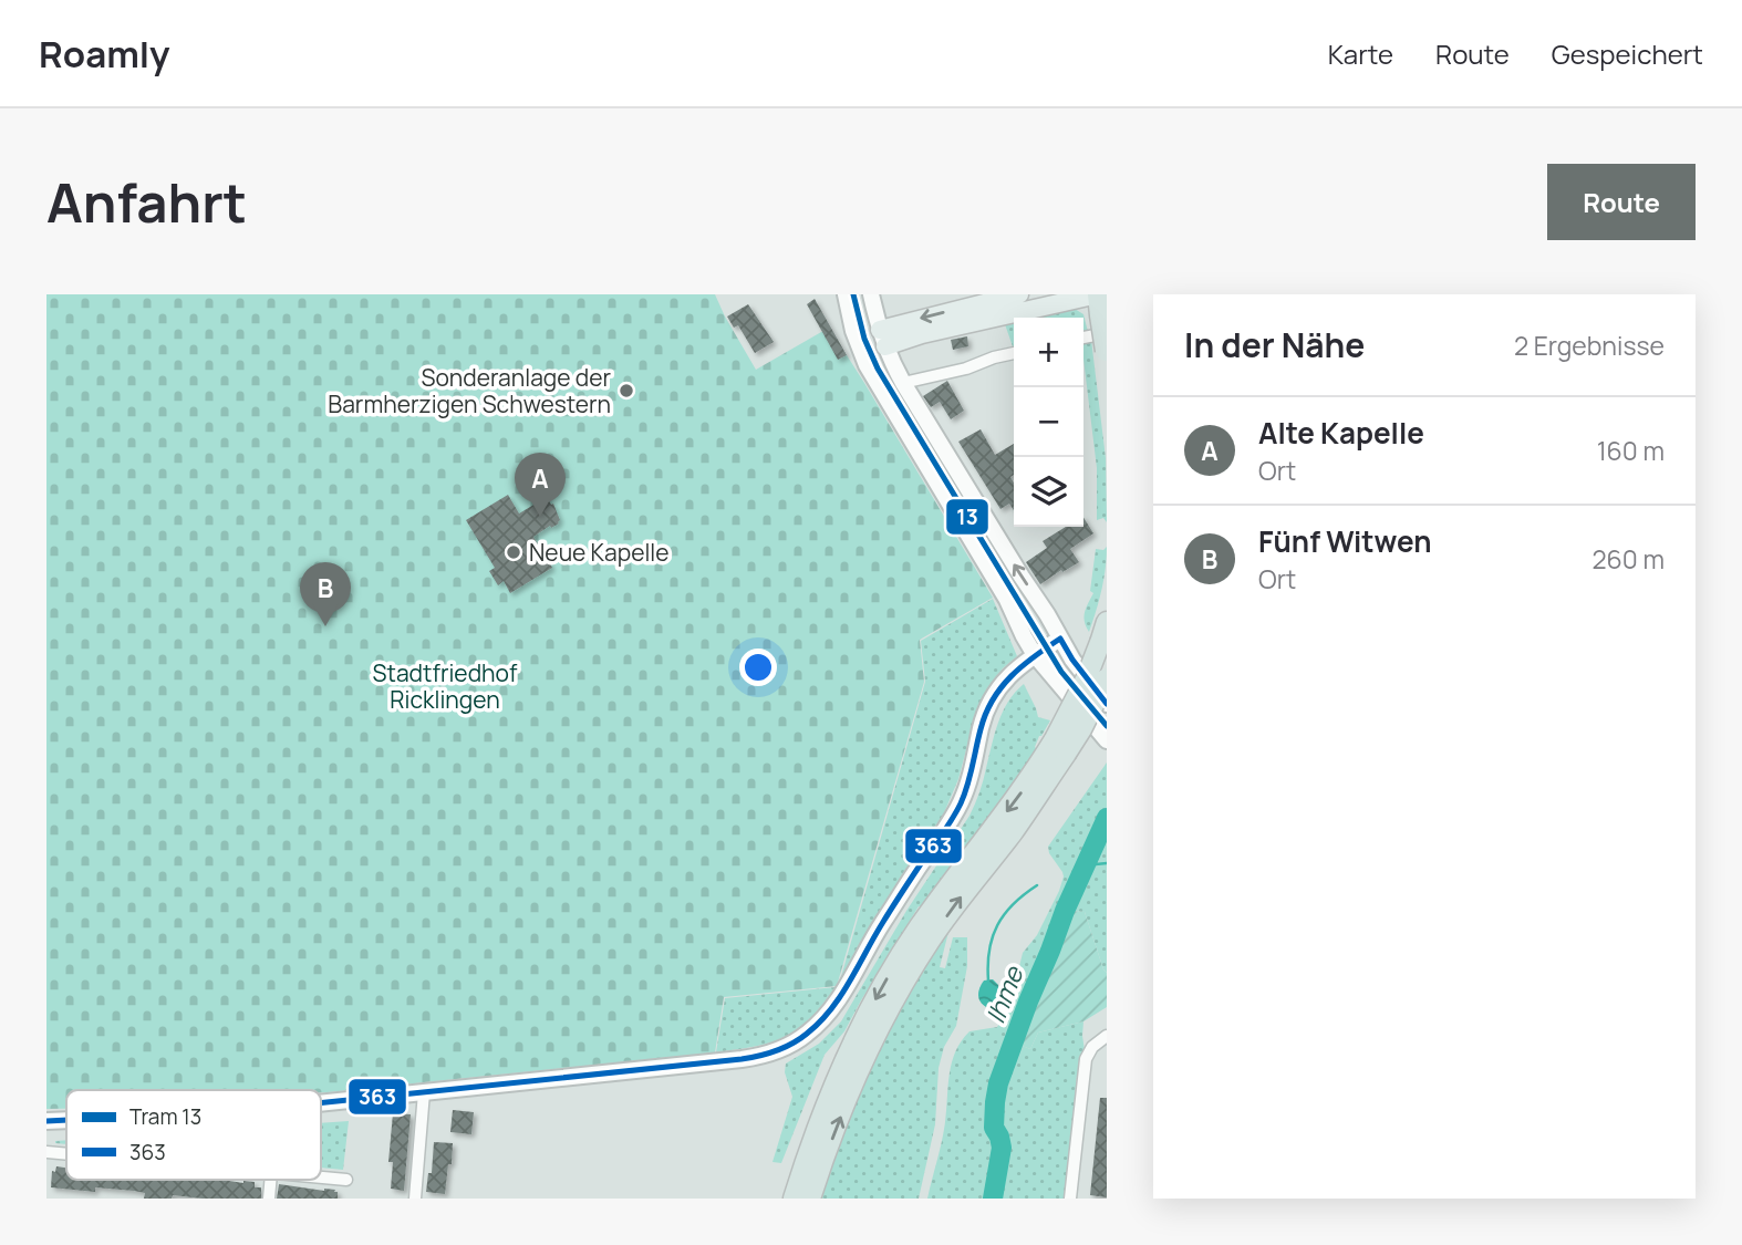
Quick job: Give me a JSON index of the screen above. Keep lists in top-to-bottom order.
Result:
{
  "water": ["Ihme"],
  "parks": ["Stadtfriedhof Ricklingen"],
  "places": ["Sonderanlage der Barmherzigen Schwestern", "Neue Kapelle"],
  "lines": ["tram line 13", "transit line 363"],
  "legend": ["Tram 13", "363"],
  "page": {
    "header": "Roamly",
    "nav": ["Karte", "Route", "Gespeichert"],
    "buttons": "Route",
    "title": "Anfahrt",
    "heading": ["In der Nähe", "2 Ergebnisse"],
    "map_buttons": ["+", "−"],
    "list": [
      {
        "mark": "A",
        "name": "Alte Kapelle",
        "note": "Ort",
        "value": "160 m"
      },
      {
        "mark": "B",
        "name": "Fünf Witwen",
        "note": "Ort",
        "value": "260 m"
      }
    ],
    "pins": ["A", "B"]
  }
}
